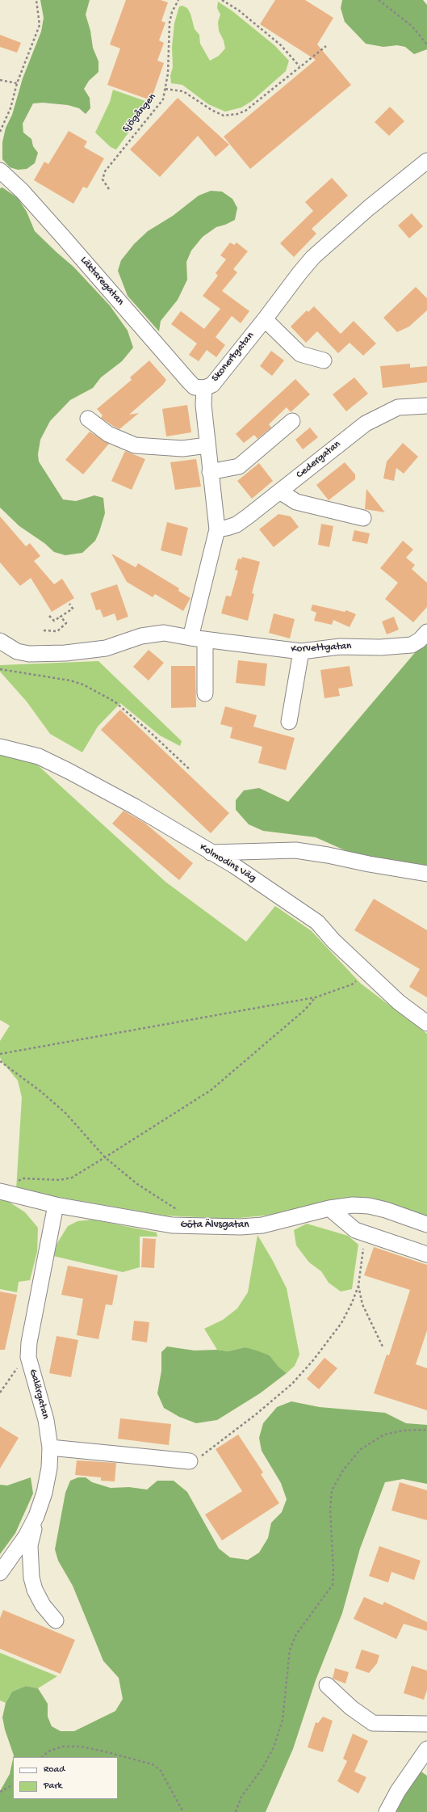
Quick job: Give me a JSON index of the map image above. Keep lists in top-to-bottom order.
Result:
{
  "streets": {
    "street": [
      "Läktaregatan",
      "Skonertgatan",
      "Cedergatan",
      "Korvettgatan",
      "Kolmodins Väg",
      "Göta Älvsgatan",
      "Galärgatan"
    ],
    "path": ["Sjögången"]
  },
  "crossings": [
    ["Läktaregatan", "Skonertgatan"],
    ["Skonertgatan", "Cedergatan"],
    ["Skonertgatan", "Korvettgatan"],
    ["Göta Älvsgatan", "Galärgatan"]
  ],
  "legend": ["Road", "Park"]
}
